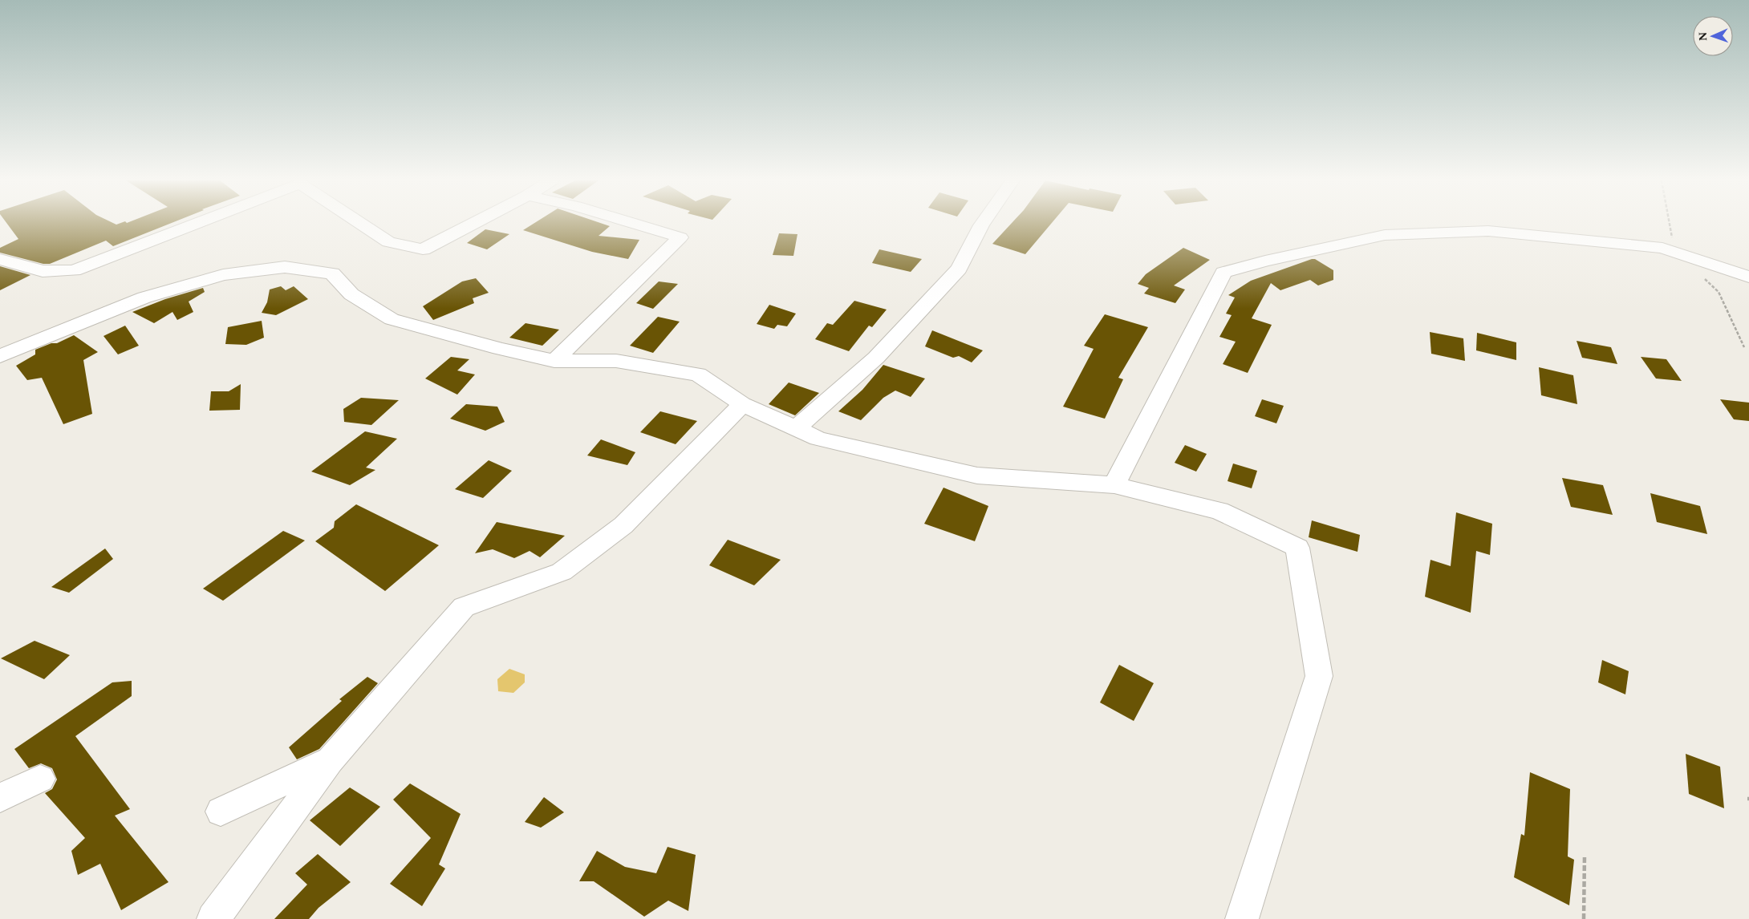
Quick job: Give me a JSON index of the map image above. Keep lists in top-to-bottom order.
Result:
{
  "north": "left"
}
